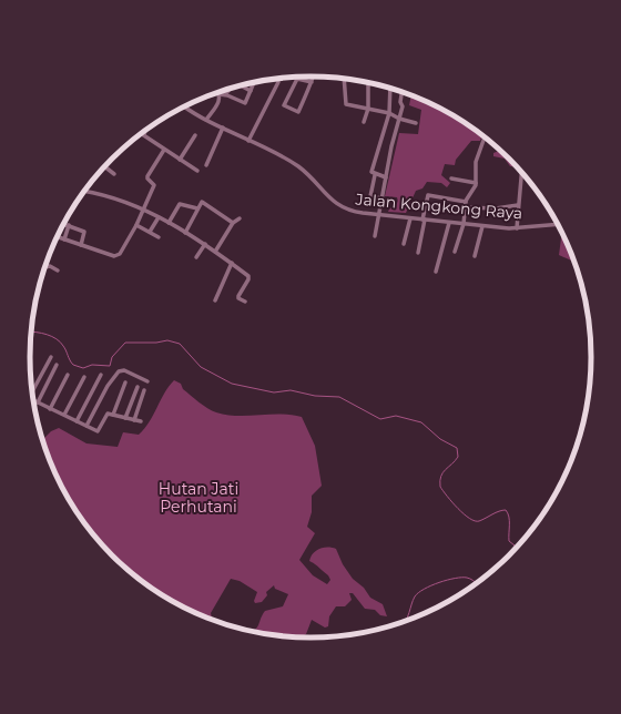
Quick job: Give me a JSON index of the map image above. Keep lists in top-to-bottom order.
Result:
{
  "streets": {
    "street": ["Jalan Kongkong Raya"]
  },
  "parks": ["Hutan Jati Perhutani"]
}
